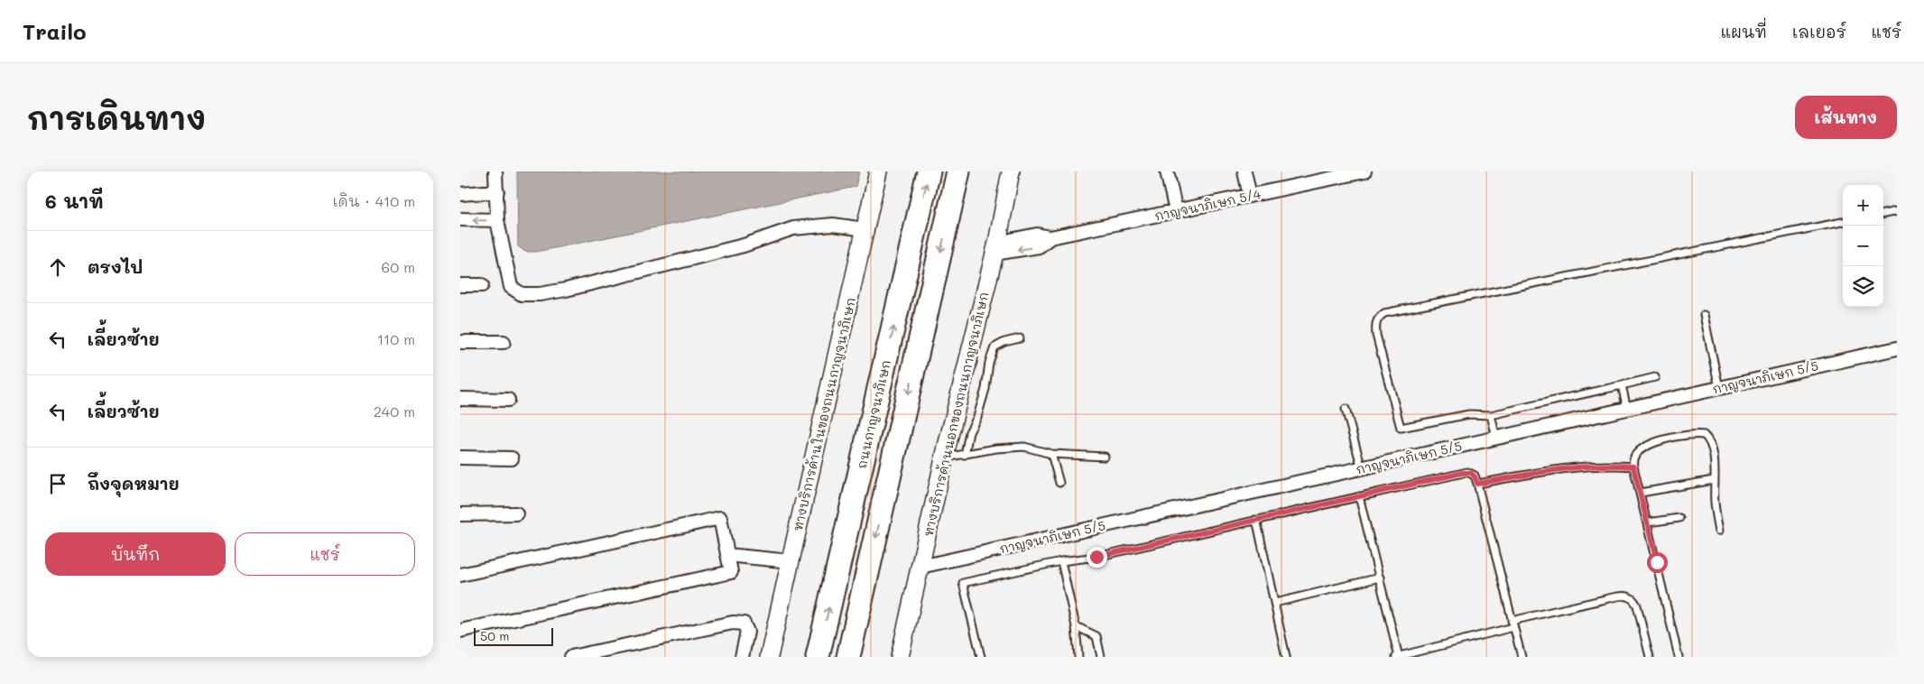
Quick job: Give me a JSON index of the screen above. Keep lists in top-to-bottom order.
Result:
{
  "streets": {
    "highway": ["ถนนกาญจนาภิเษก"],
    "main road": ["ทางบริการด้านในของถนนกาญจนาภิเษก", "ทางบริการด้านนอกของถนนกาญจนาภิเษก"],
    "street": ["กาญจนาภิเษก 5/4", "กาญจนาภิเษก 5/5"]
  },
  "crossings": [
    ["กาญจนาภิเษก 5/4", "ทางบริการด้านนอกของถนนกาญจนาภิเษก"],
    ["กาญจนาภิเษก 5/5", "ทางบริการด้านนอกของถนนกาญจนาภิเษก"]
  ],
  "scale_bar": "50 m",
  "page": {
    "header": "Trailo",
    "nav": ["แผนที่", "เลเยอร์", "แชร์"],
    "buttons": [
      "เส้นทาง",
      ["บันทึก", "แชร์"]
    ],
    "title": "การเดินทาง",
    "heading": ["6 นาที", "เดิน · 410 m"],
    "map_buttons": ["+", "−"],
    "list": [
      ["ตรงไป", "60 m"],
      ["เลี้ยวซ้าย", "110 m"],
      ["เลี้ยวซ้าย", "240 m"],
      "ถึงจุดหมาย"
    ],
    "scale": "50 m"
  }
}
